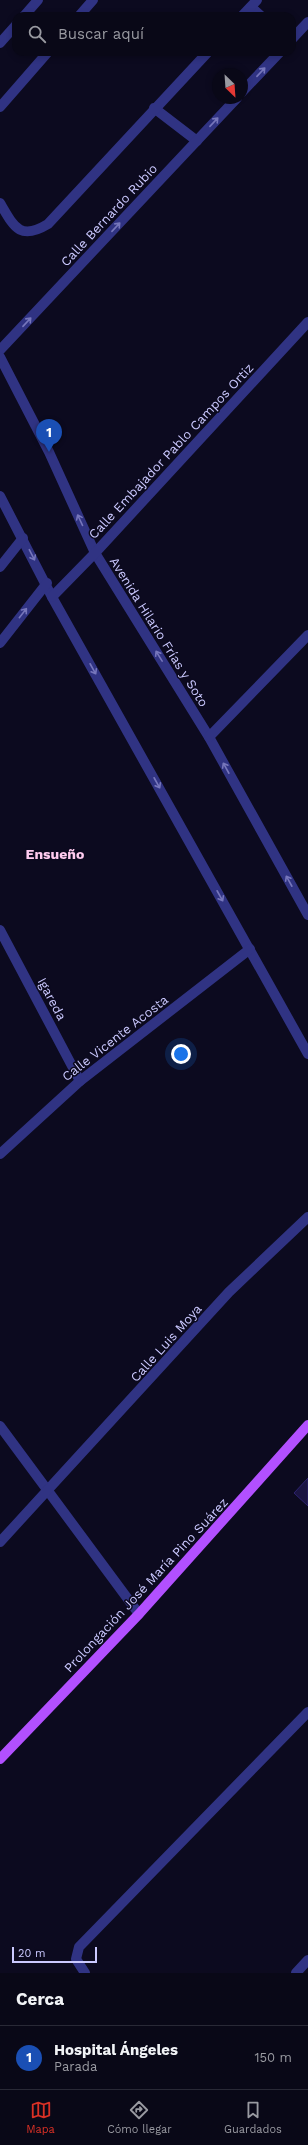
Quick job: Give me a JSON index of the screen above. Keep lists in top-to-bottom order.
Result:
{
  "streets": {
    "main road": ["Prolongación José María Pino Suárez"],
    "street": [
      "Calle Bernardo Rubio",
      "Calle Embajador Pablo Campos Ortiz",
      "Avenida Hilario Frías y Soto",
      "Igareda",
      "Calle Vicente Acosta",
      "Calle Luis Moya"
    ]
  },
  "crossings": [
    ["Calle Embajador Pablo Campos Ortiz", "Avenida Hilario Frías y Soto"],
    ["Igareda", "Calle Vicente Acosta"]
  ],
  "one_way": ["Calle Bernardo Rubio"],
  "districts": ["Ensueño"],
  "scale_bar": "20 m",
  "north": "bottom right",
  "page": {
    "search": "Buscar aquí",
    "pins": "1",
    "scale": "20 m",
    "heading": "Cerca",
    "list": [
      {
        "mark": "1",
        "name": "Hospital Ángeles",
        "note": "Parada",
        "value": "150 m"
      }
    ],
    "nav": ["Mapa", "Cómo llegar", "Guardados"]
  }
}
